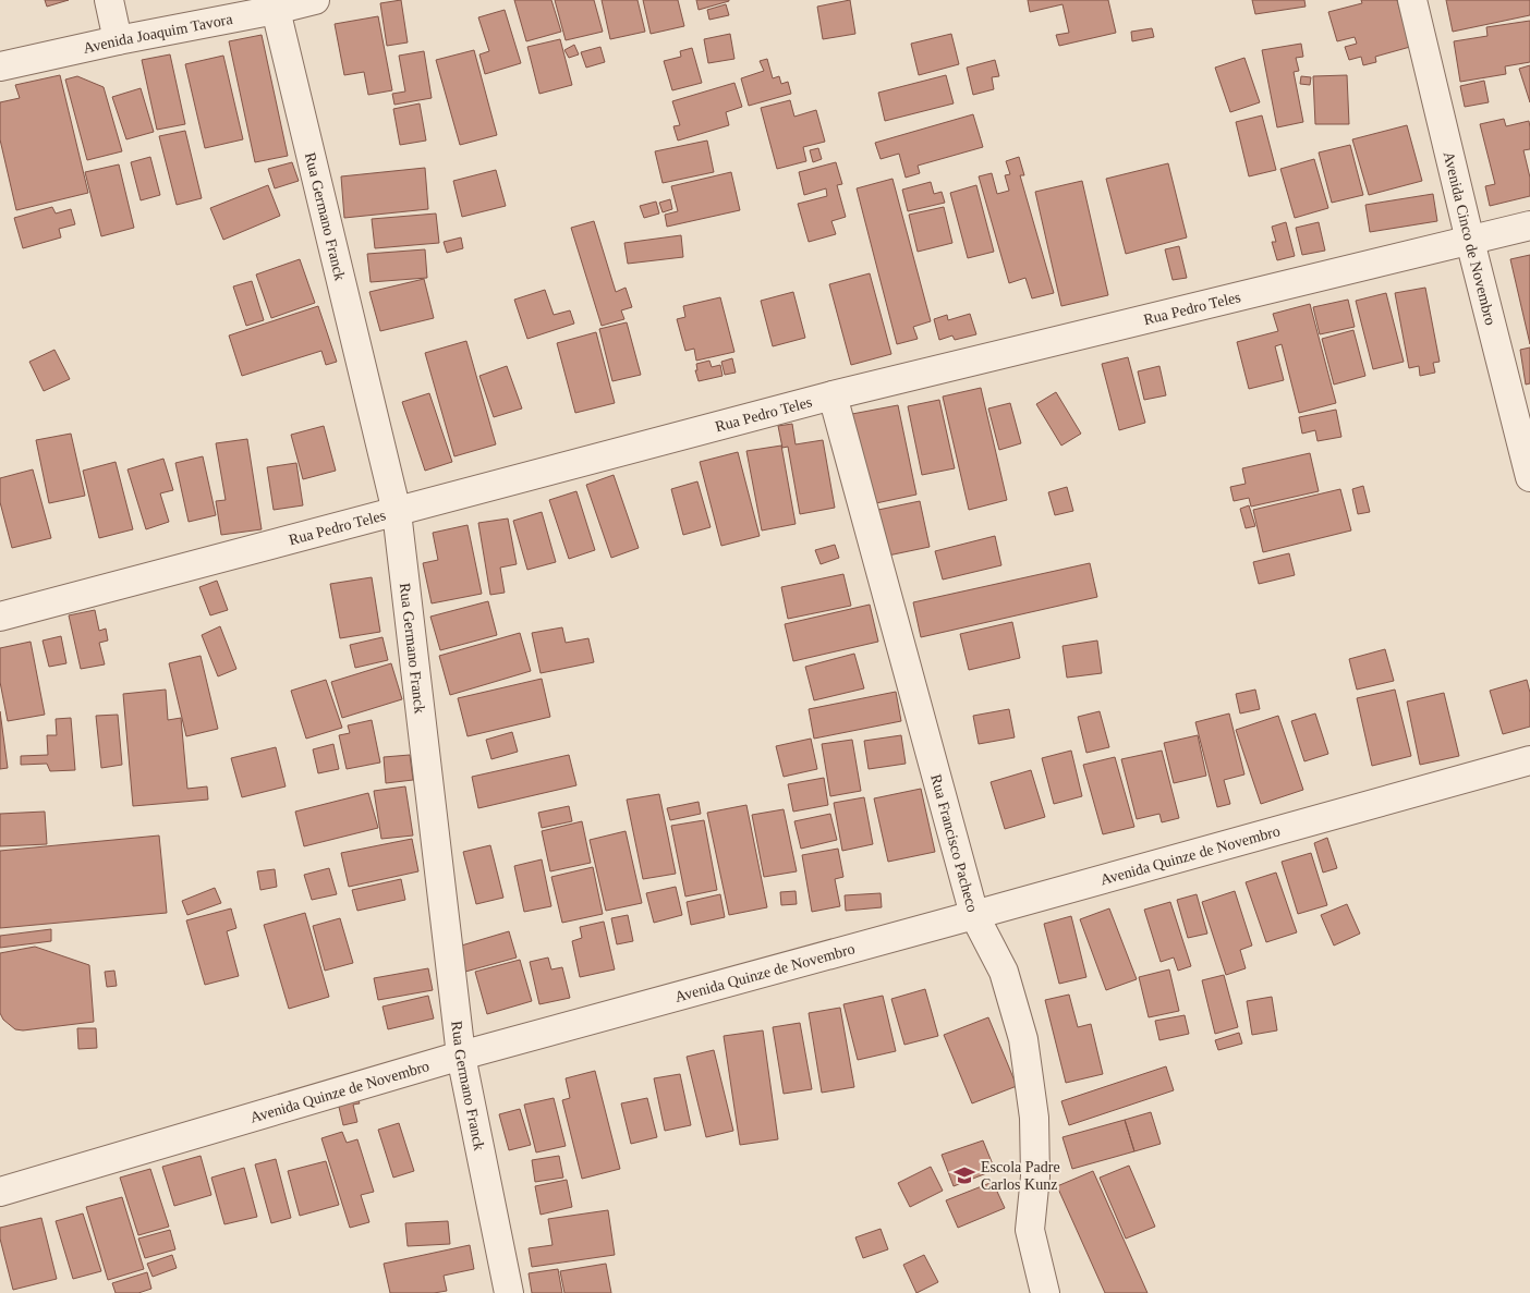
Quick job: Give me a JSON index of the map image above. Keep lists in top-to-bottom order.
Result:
{
  "streets": {
    "street": [
      "Avenida Joaquim Tavora",
      "Rua Germano Franck",
      "Avenida Cinco de Novembro",
      "Rua Pedro Teles",
      "Rua Francisco Pacheco",
      "Avenida Quinze de Novembro"
    ]
  },
  "crossings": [
    ["Avenida Joaquim Tavora", "Rua Germano Franck"],
    ["Rua Germano Franck", "Rua Pedro Teles"],
    ["Rua Germano Franck", "Avenida Quinze de Novembro"],
    ["Avenida Cinco de Novembro", "Rua Pedro Teles"],
    ["Rua Pedro Teles", "Rua Francisco Pacheco"],
    ["Rua Francisco Pacheco", "Avenida Quinze de Novembro"]
  ],
  "places": {
    "school or university": ["Escola Padre Carlos Kunz"]
  }
}
